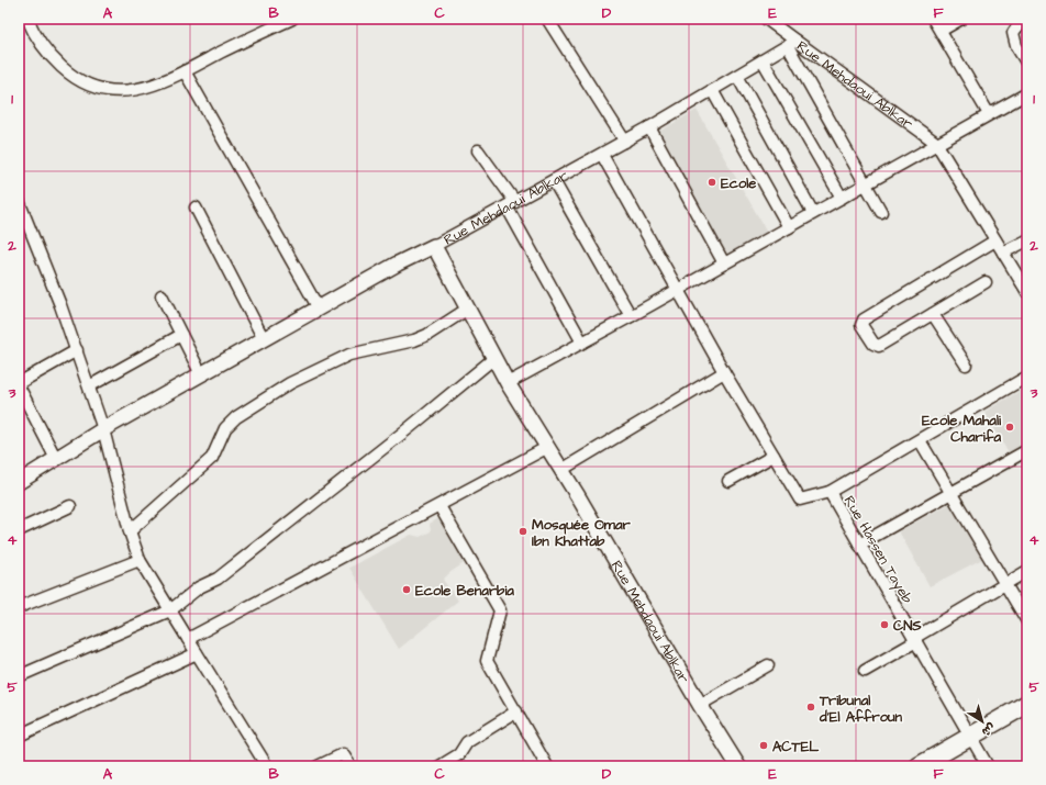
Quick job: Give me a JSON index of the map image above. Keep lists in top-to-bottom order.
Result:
{
  "streets": {
    "street": ["Rue Mehdaoui Ablkar", "Rue Hassen Tayeb"]
  },
  "crossings": [
    ["Rue Mehdaoui Ablkar", "Rue Hassen Tayeb"]
  ],
  "places": [
    "Ecole",
    "Ecole Mahali Charifa",
    "Mosquée Omar Ibn Khattab",
    "Ecole Benarbia",
    "CNS",
    "Tribunal d'El Affroun",
    "ACTEL"
  ],
  "north": "bottom right",
  "grid": {
    "columns": [
      "A",
      "B",
      "C",
      "D",
      "E",
      "F"
    ],
    "rows": [
      "1",
      "2",
      "3",
      "4",
      "5"
    ]
  }
}
